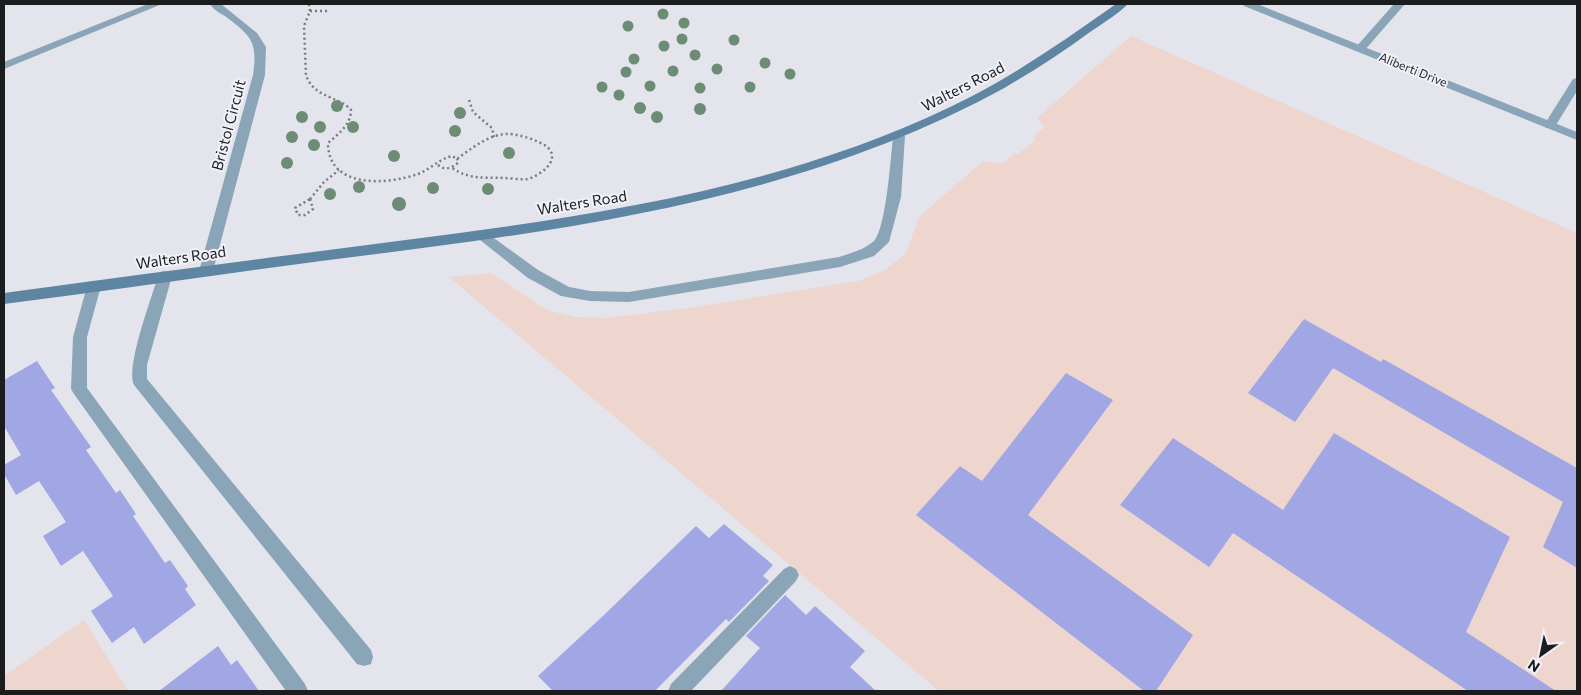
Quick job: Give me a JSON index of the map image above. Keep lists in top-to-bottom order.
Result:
{
  "streets": {
    "main road": ["Walters Road"],
    "street": ["Aliberti Drive", "Bristol Circuit"]
  },
  "crossings": [
    ["Walters Road", "Bristol Circuit"]
  ],
  "north": "bottom left"
}
